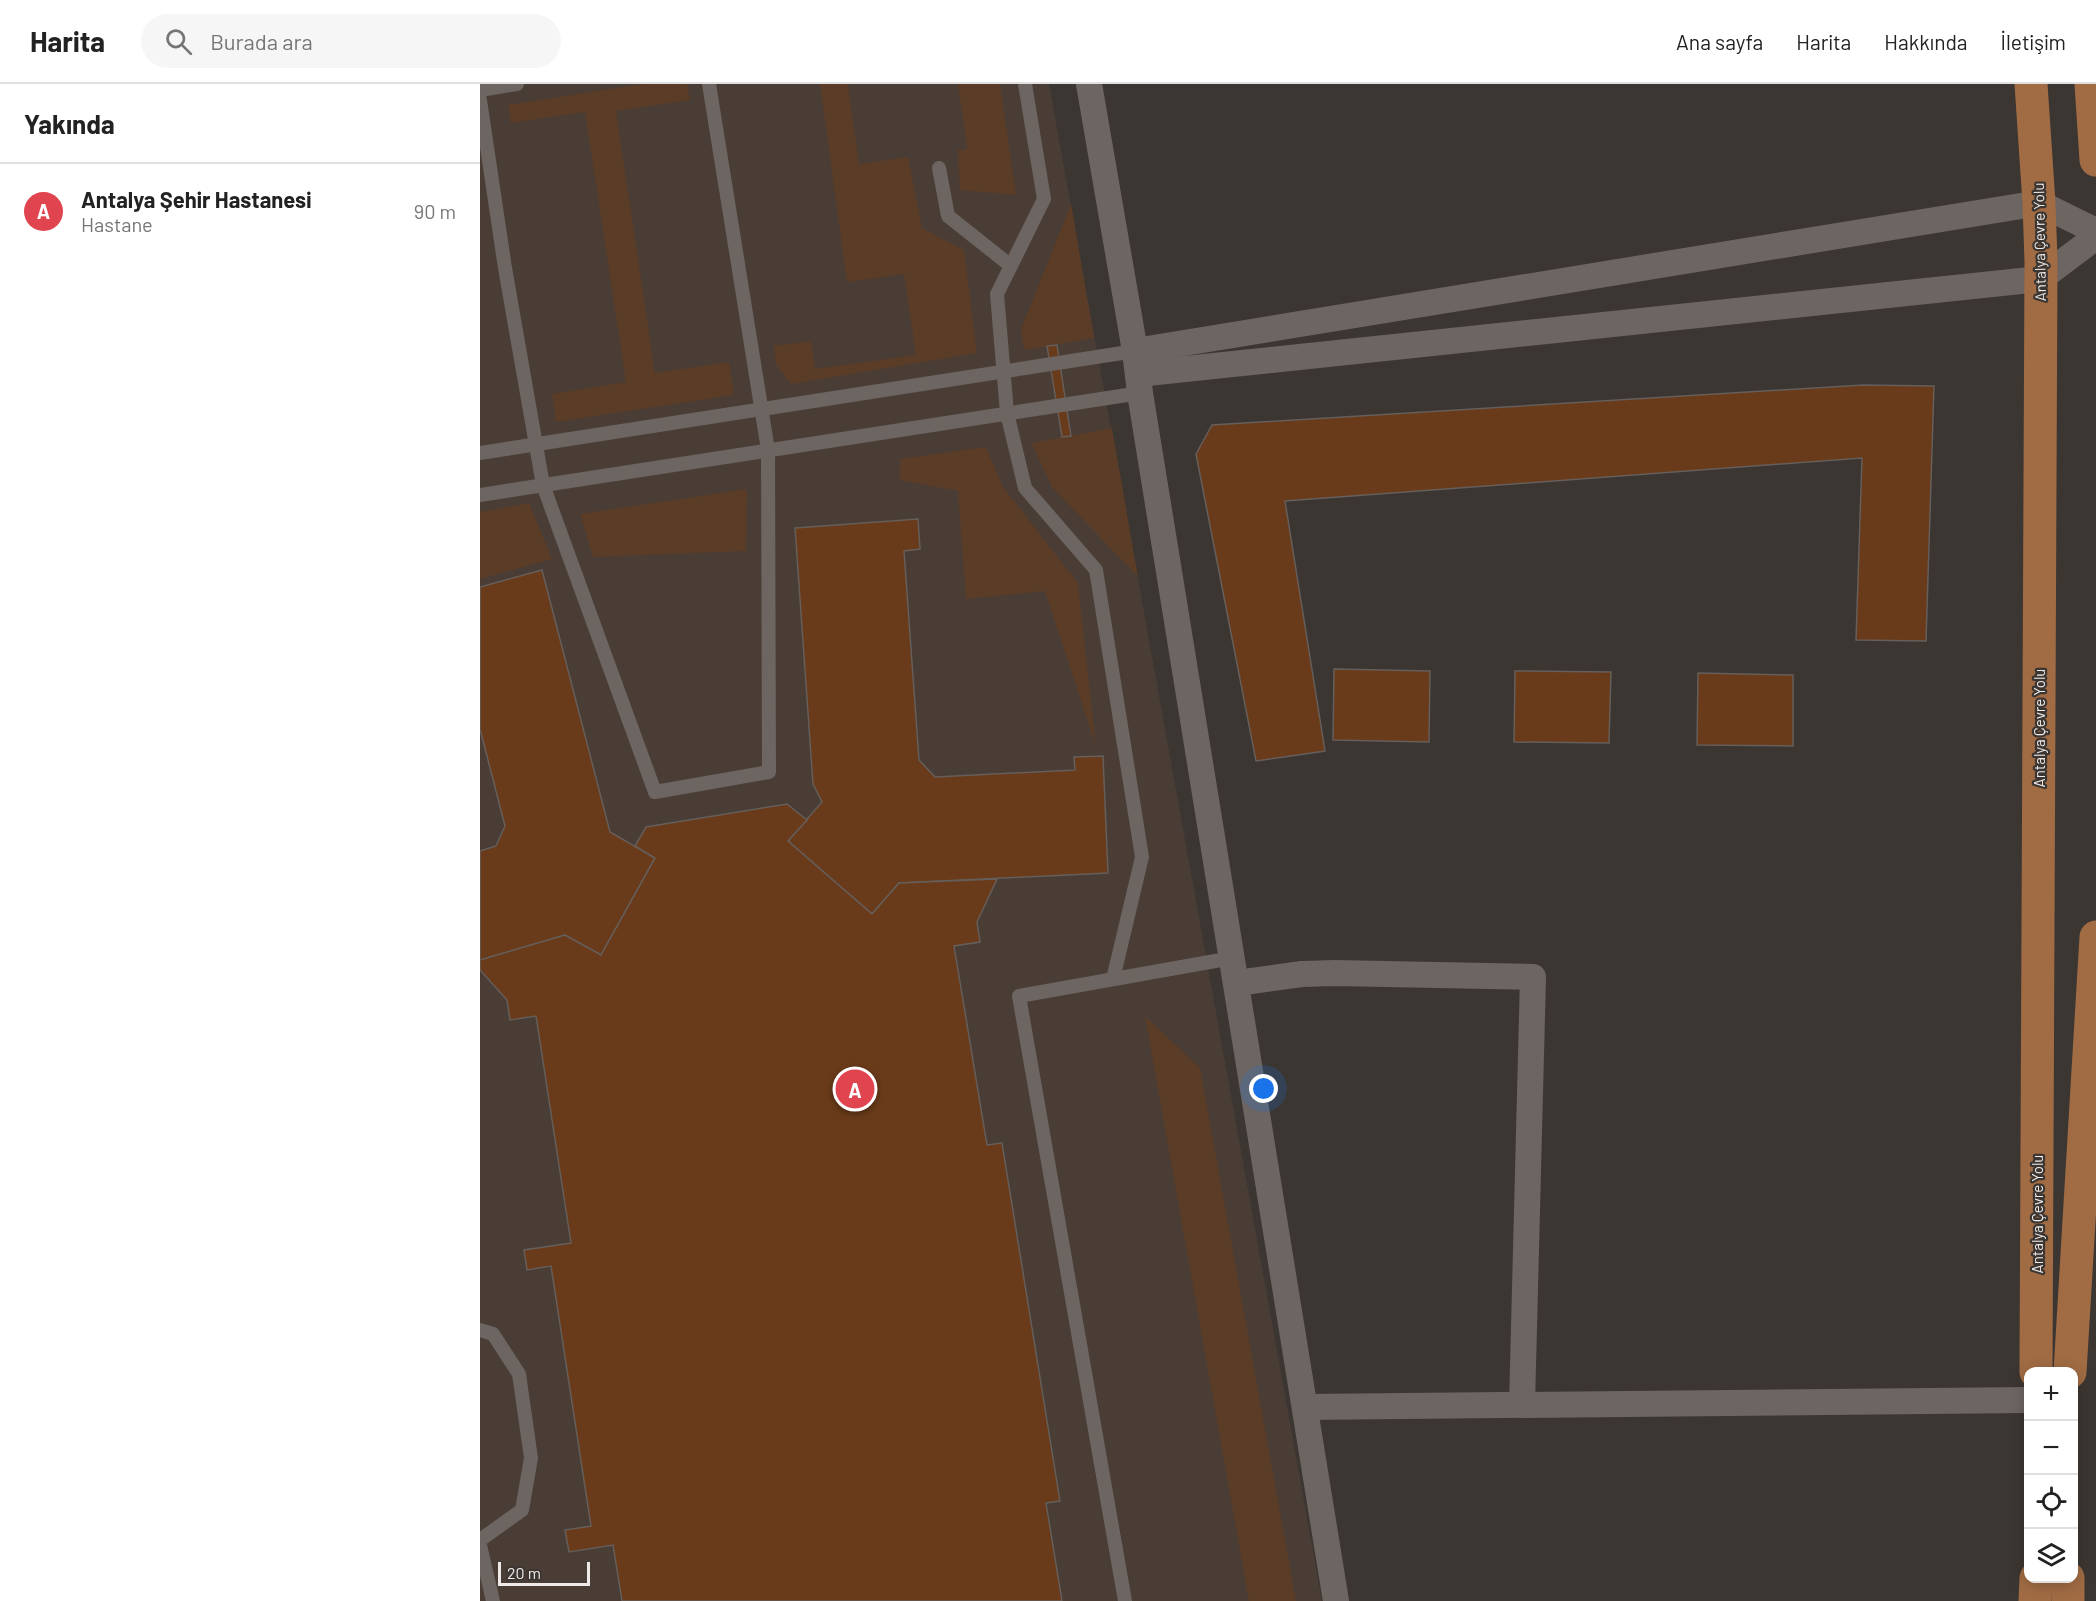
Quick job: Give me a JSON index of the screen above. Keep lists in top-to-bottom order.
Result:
{
  "streets": {
    "main road": ["Antalya Çevre Yolu"]
  },
  "scale_bar": "20 m",
  "page": {
    "header": "Harita",
    "search": "Burada ara",
    "nav": [
      "Ana sayfa",
      "Harita",
      "Hakkında",
      "İletişim"
    ],
    "heading": "Yakında",
    "list": [
      {
        "mark": "A",
        "name": "Antalya Şehir Hastanesi",
        "note": "Hastane",
        "value": "90 m"
      }
    ],
    "pins": "A",
    "map_buttons": ["+", "−"],
    "scale": "20 m"
  }
}
